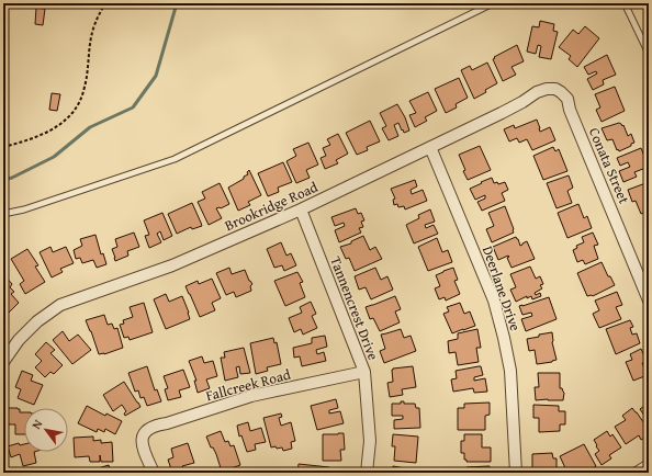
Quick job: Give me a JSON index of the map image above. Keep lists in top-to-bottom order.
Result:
{
  "streets": {
    "street": [
      "Conata Street",
      "Brookridge Road",
      "Deerlane Drive",
      "Tannencrest Drive",
      "Fallcreek Road"
    ]
  },
  "crossings": [
    ["Conata Street", "Brookridge Road"],
    ["Brookridge Road", "Deerlane Drive"],
    ["Brookridge Road", "Tannencrest Drive"],
    ["Tannencrest Drive", "Fallcreek Road"]
  ],
  "north": "top left"
}
